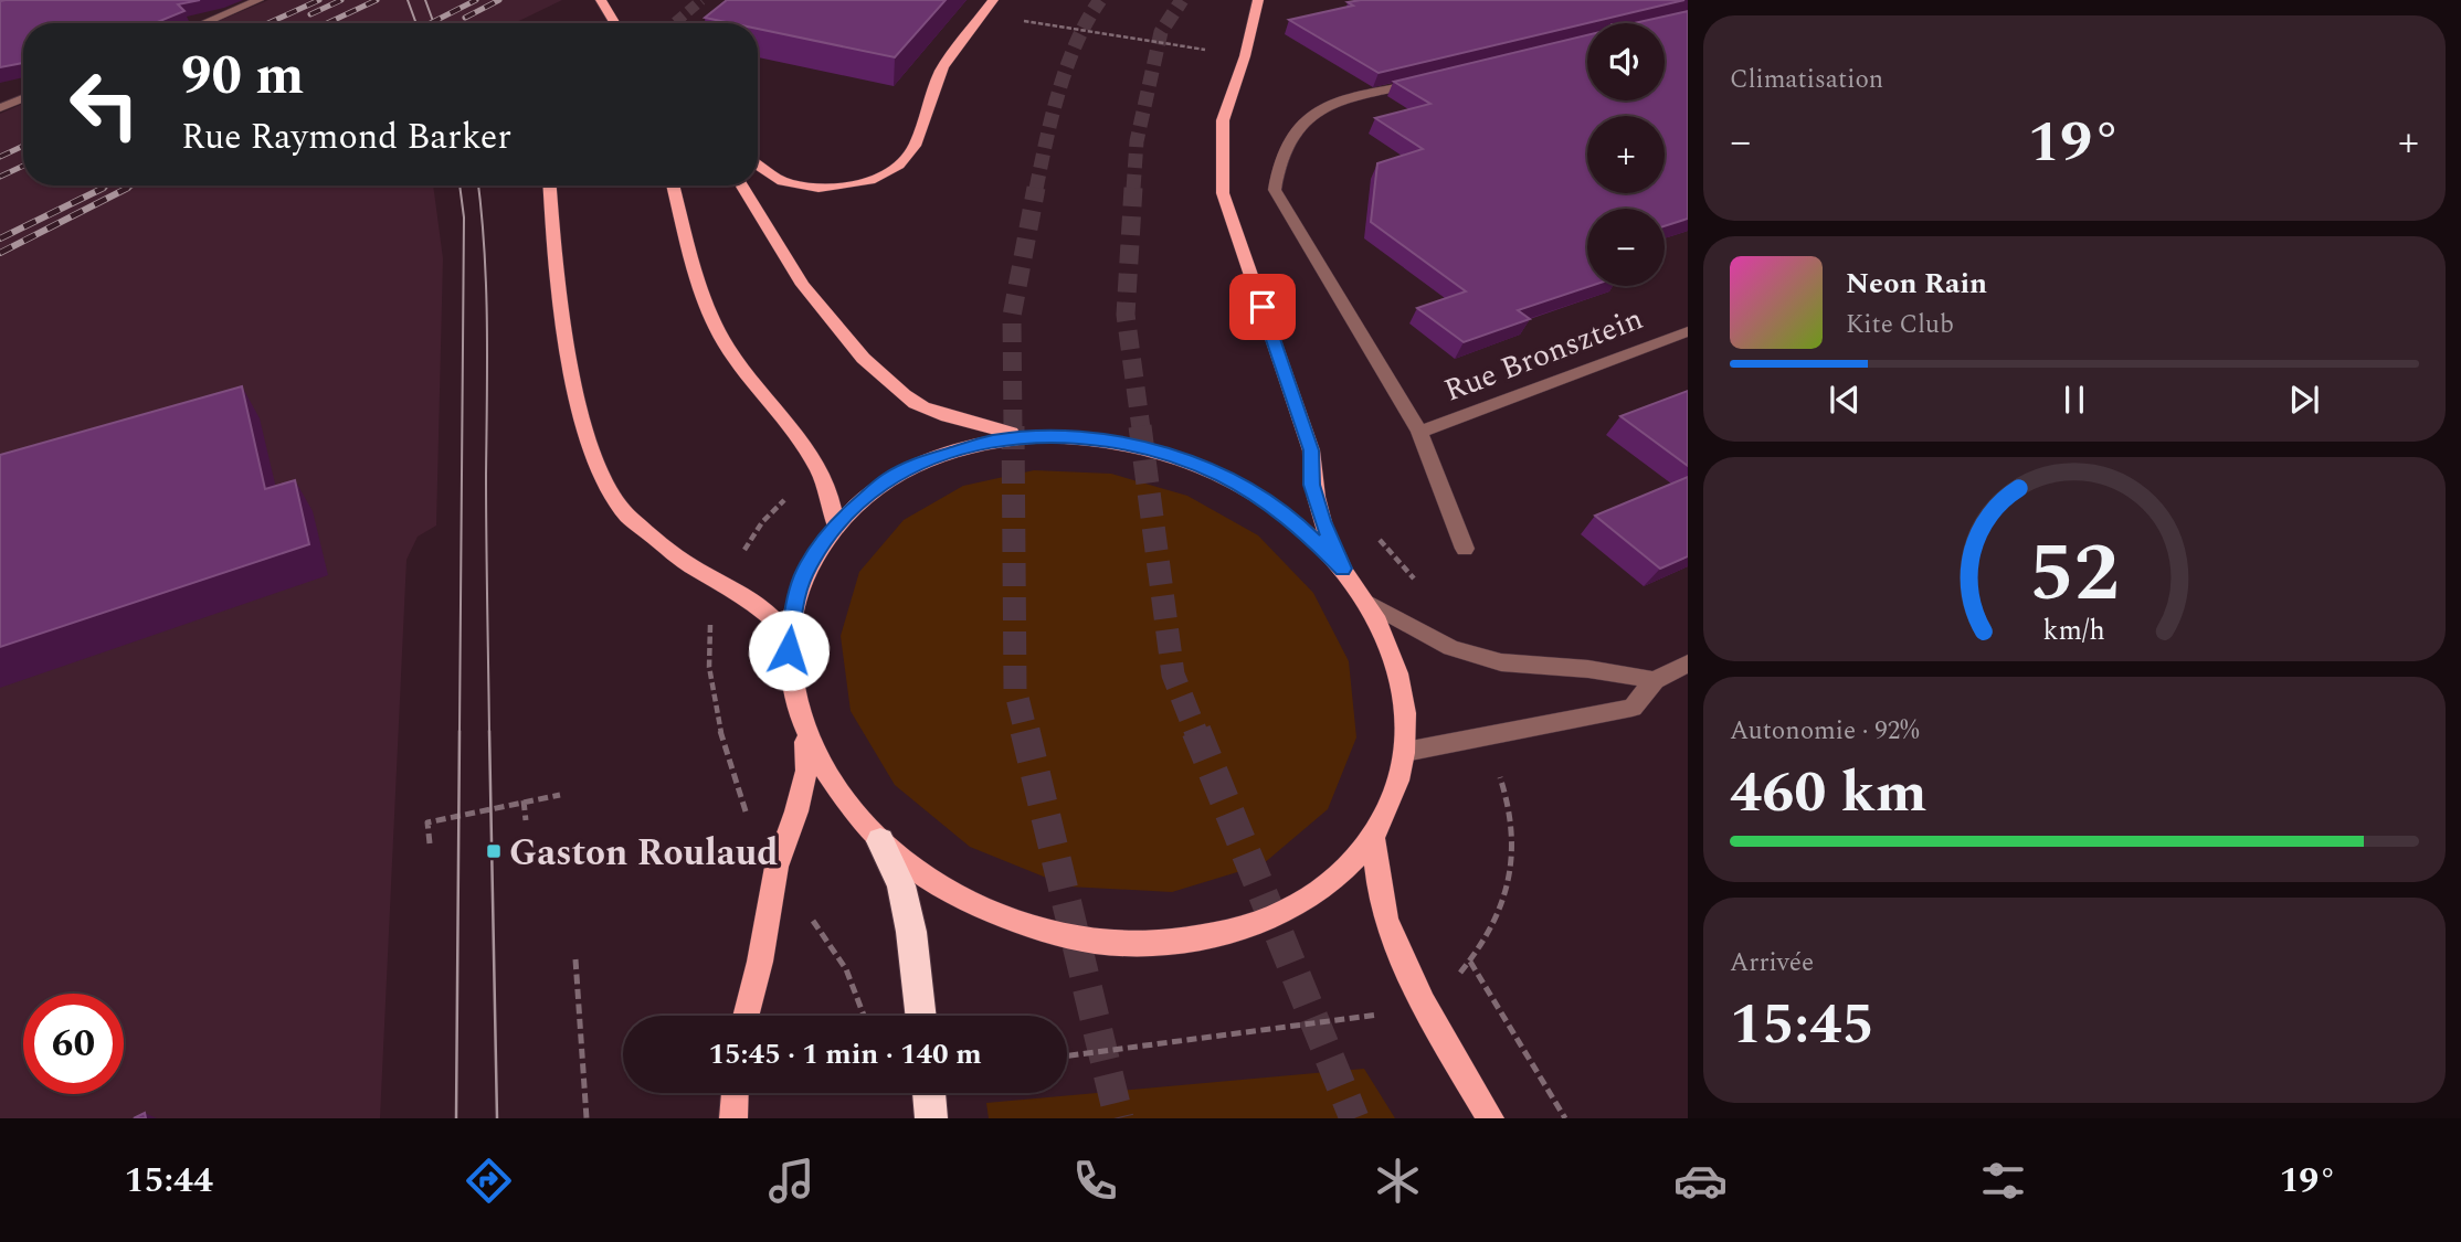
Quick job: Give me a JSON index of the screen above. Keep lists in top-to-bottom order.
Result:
{
  "streets": {
    "street": ["Rue Bronsztein"]
  },
  "places": {
    "transit": ["Gaston Roulaud"]
  },
  "page": {
    "tile": [
      "Climatisation",
      ["Autonomie · 92%", "460 km"],
      ["Arrivée", "15:45"]
    ],
    "map_buttons": ["+", "−"],
    "turn": ["90 m", "Rue Raymond Barker"],
    "heat": ["−", "19°", "+"],
    "song": ["Neon Rain", "Kite Club"],
    "limit": "60",
    "trip": "15:45 · 1 min · 140 m",
    "tabs": ["15:44", "19°"],
    "gauge": ["52", "km/h"]
  }
}
